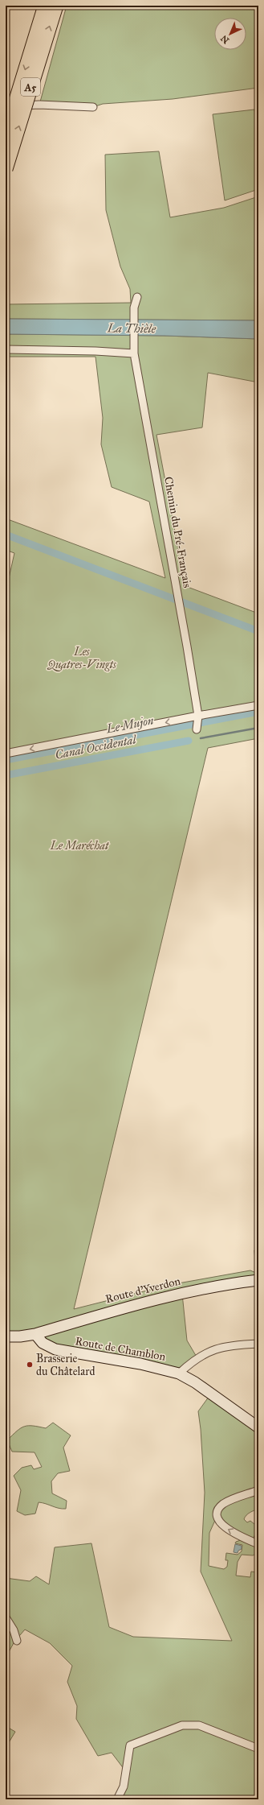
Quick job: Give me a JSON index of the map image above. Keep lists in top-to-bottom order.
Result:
{
  "streets": {
    "highway": ["A5"],
    "main road": ["Route d'Yverdon", "Route de Chamblon"],
    "street": ["Chemin du Pré-Français"]
  },
  "crossings": [
    ["Route d'Yverdon", "Route de Chamblon"]
  ],
  "water": ["La Thièle", "Le Mujon", "Canal Occidental"],
  "parks": ["Les Quatres-Vingts", "Le Maréchat"],
  "places": ["Brasserie du Châtelard"],
  "north": "bottom left"
}
